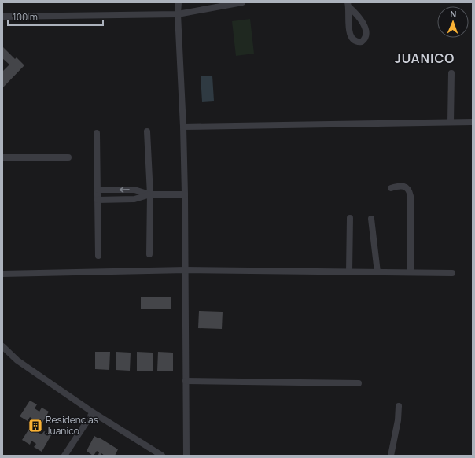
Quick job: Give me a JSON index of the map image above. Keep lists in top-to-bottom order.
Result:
{
  "districts": ["JUANICO"],
  "places": {
    "building": ["Residencias Juanico"]
  },
  "scale_bar": "100 m",
  "north": "top"
}
